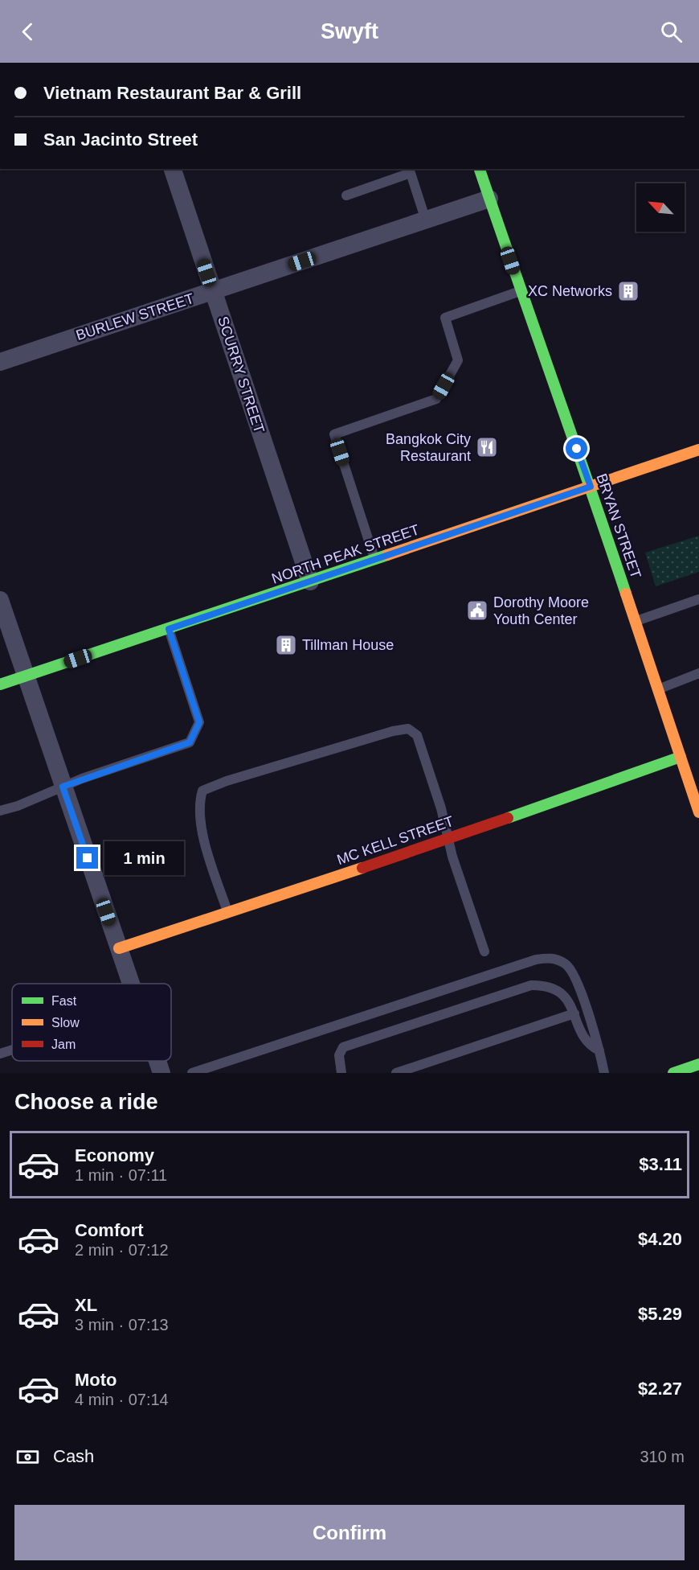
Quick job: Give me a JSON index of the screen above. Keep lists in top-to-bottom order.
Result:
{
  "streets": {
    "street": [
      "BURLEW STREET",
      "SCURRY STREET",
      "BRYAN STREET",
      "NORTH PEAK STREET",
      "MC KELL STREET"
    ]
  },
  "crossings": [
    ["BURLEW STREET", "SCURRY STREET"],
    ["BURLEW STREET", "BRYAN STREET"],
    ["SCURRY STREET", "NORTH PEAK STREET"],
    ["BRYAN STREET", "NORTH PEAK STREET"],
    ["BRYAN STREET", "MC KELL STREET"]
  ],
  "places": {
    "building": ["XC Networks", "Tillman House"],
    "restaurant": ["Bangkok City Restaurant"],
    "public building": ["Dorothy Moore Youth Center"]
  },
  "legend": ["Fast", "Slow", "Jam"],
  "north": "top left",
  "page": {
    "header": "Swyft",
    "banner": ["Vietnam Restaurant Bar & Grill", "San Jacinto Street"],
    "bubble": "1 min",
    "heading": "Choose a ride",
    "list": [
      {
        "name": "Economy",
        "note": "1 min · 07:11",
        "value": "$3.11"
      },
      {
        "name": "Comfort",
        "note": "2 min · 07:12",
        "value": "$4.20"
      },
      {
        "name": "XL",
        "note": "3 min · 07:13",
        "value": "$5.29"
      },
      {
        "name": "Moto",
        "note": "4 min · 07:14",
        "value": "$2.27"
      }
    ],
    "pay": ["Cash", "310 m"],
    "buttons": "Confirm"
  }
}
